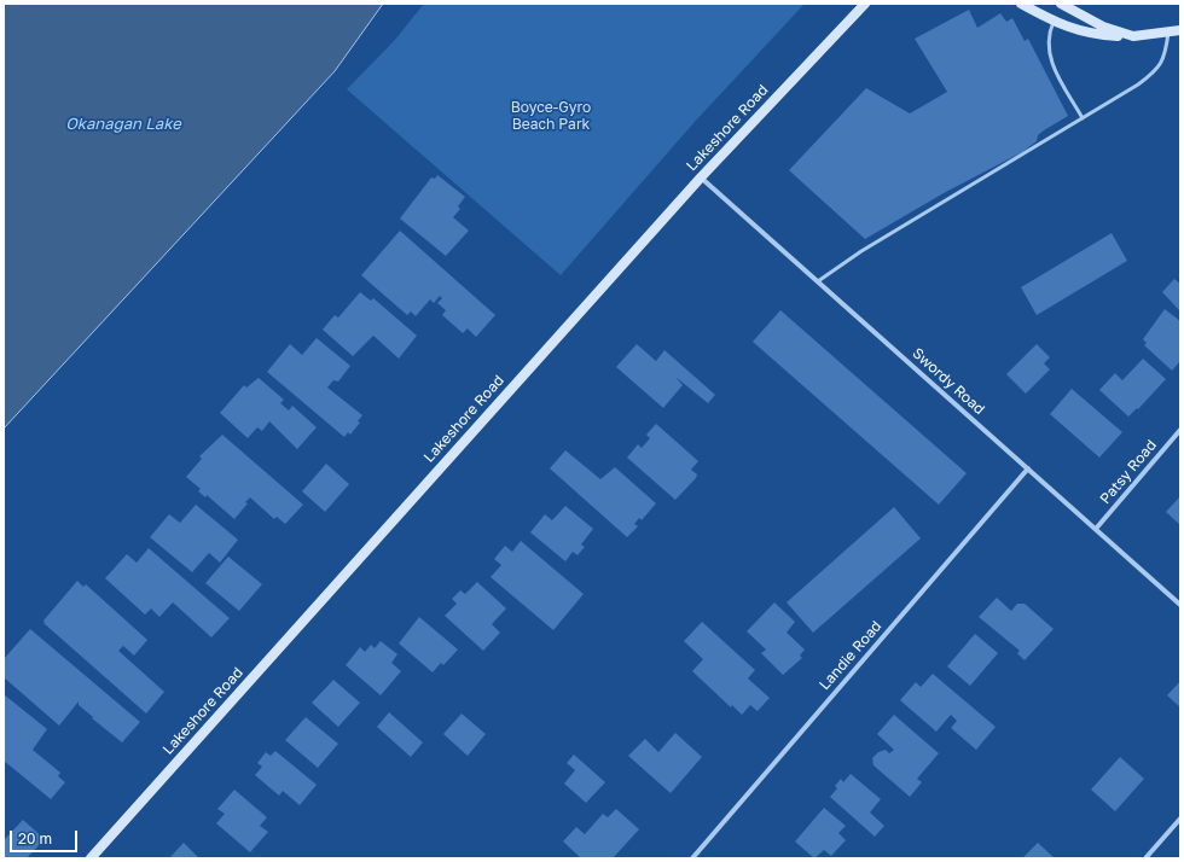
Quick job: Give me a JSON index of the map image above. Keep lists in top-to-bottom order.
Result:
{
  "streets": {
    "main road": ["Lakeshore Road"],
    "street": ["Swordy Road", "Patsy Road", "Landie Road"]
  },
  "crossings": [
    ["Lakeshore Road", "Swordy Road"],
    ["Swordy Road", "Patsy Road"],
    ["Swordy Road", "Landie Road"]
  ],
  "water": ["Okanagan Lake"],
  "parks": ["Boyce-Gyro Beach Park"],
  "scale_bar": "20 m"
}
